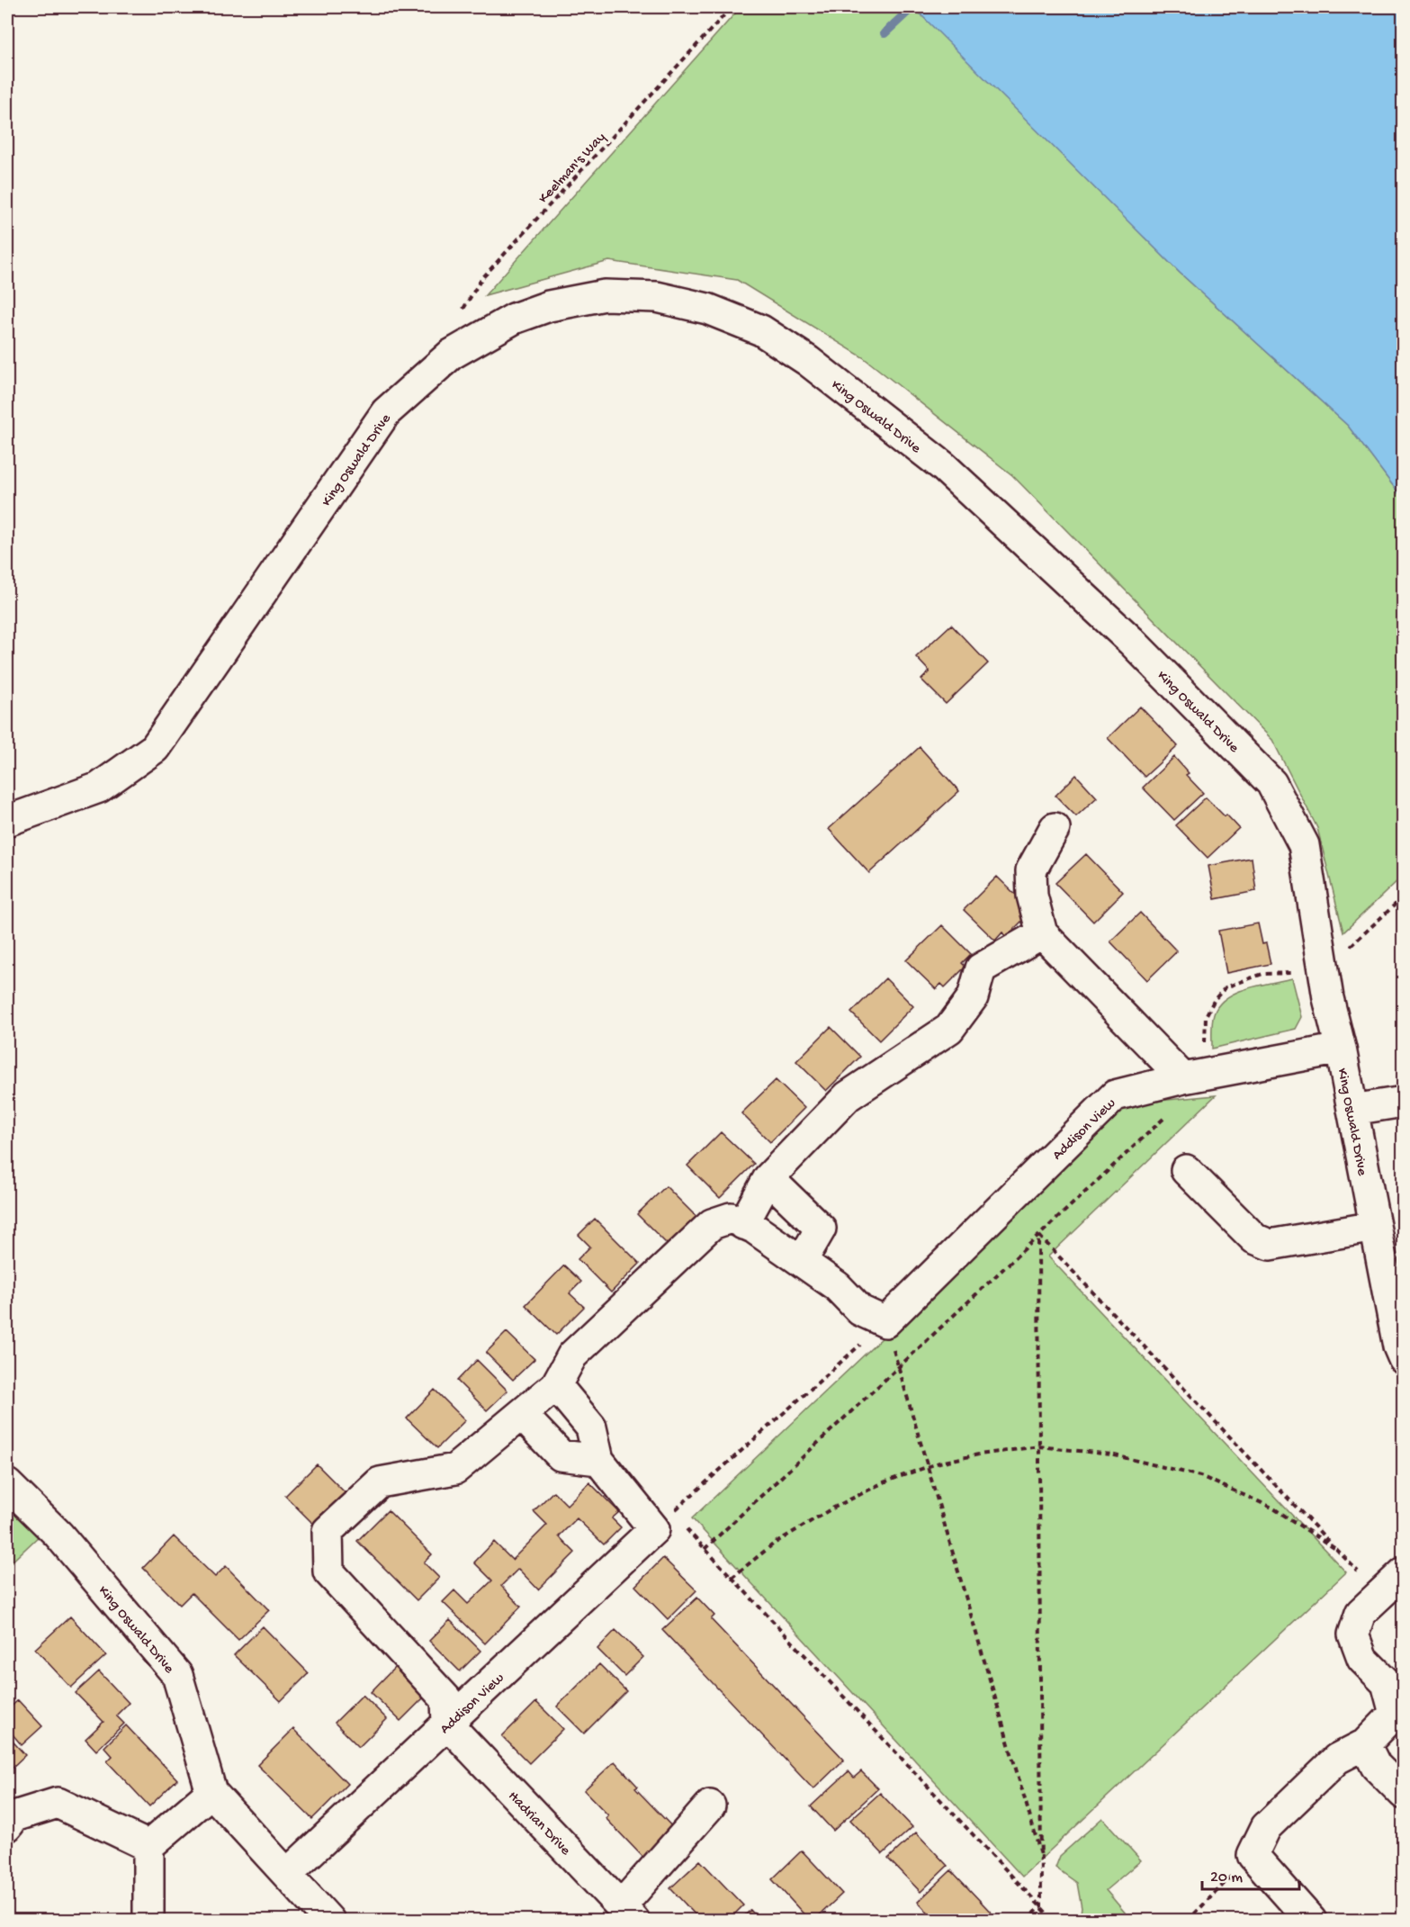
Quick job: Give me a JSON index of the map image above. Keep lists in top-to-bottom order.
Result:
{
  "streets": {
    "street": ["King Oswald Drive", "Addison View", "Hadrian Drive"],
    "path": ["Keelman's Way"]
  },
  "crossings": [
    ["Keelman's Way", "King Oswald Drive"],
    ["King Oswald Drive", "Addison View"],
    ["Addison View", "Hadrian Drive"]
  ],
  "scale_bar": "20 m"
}
